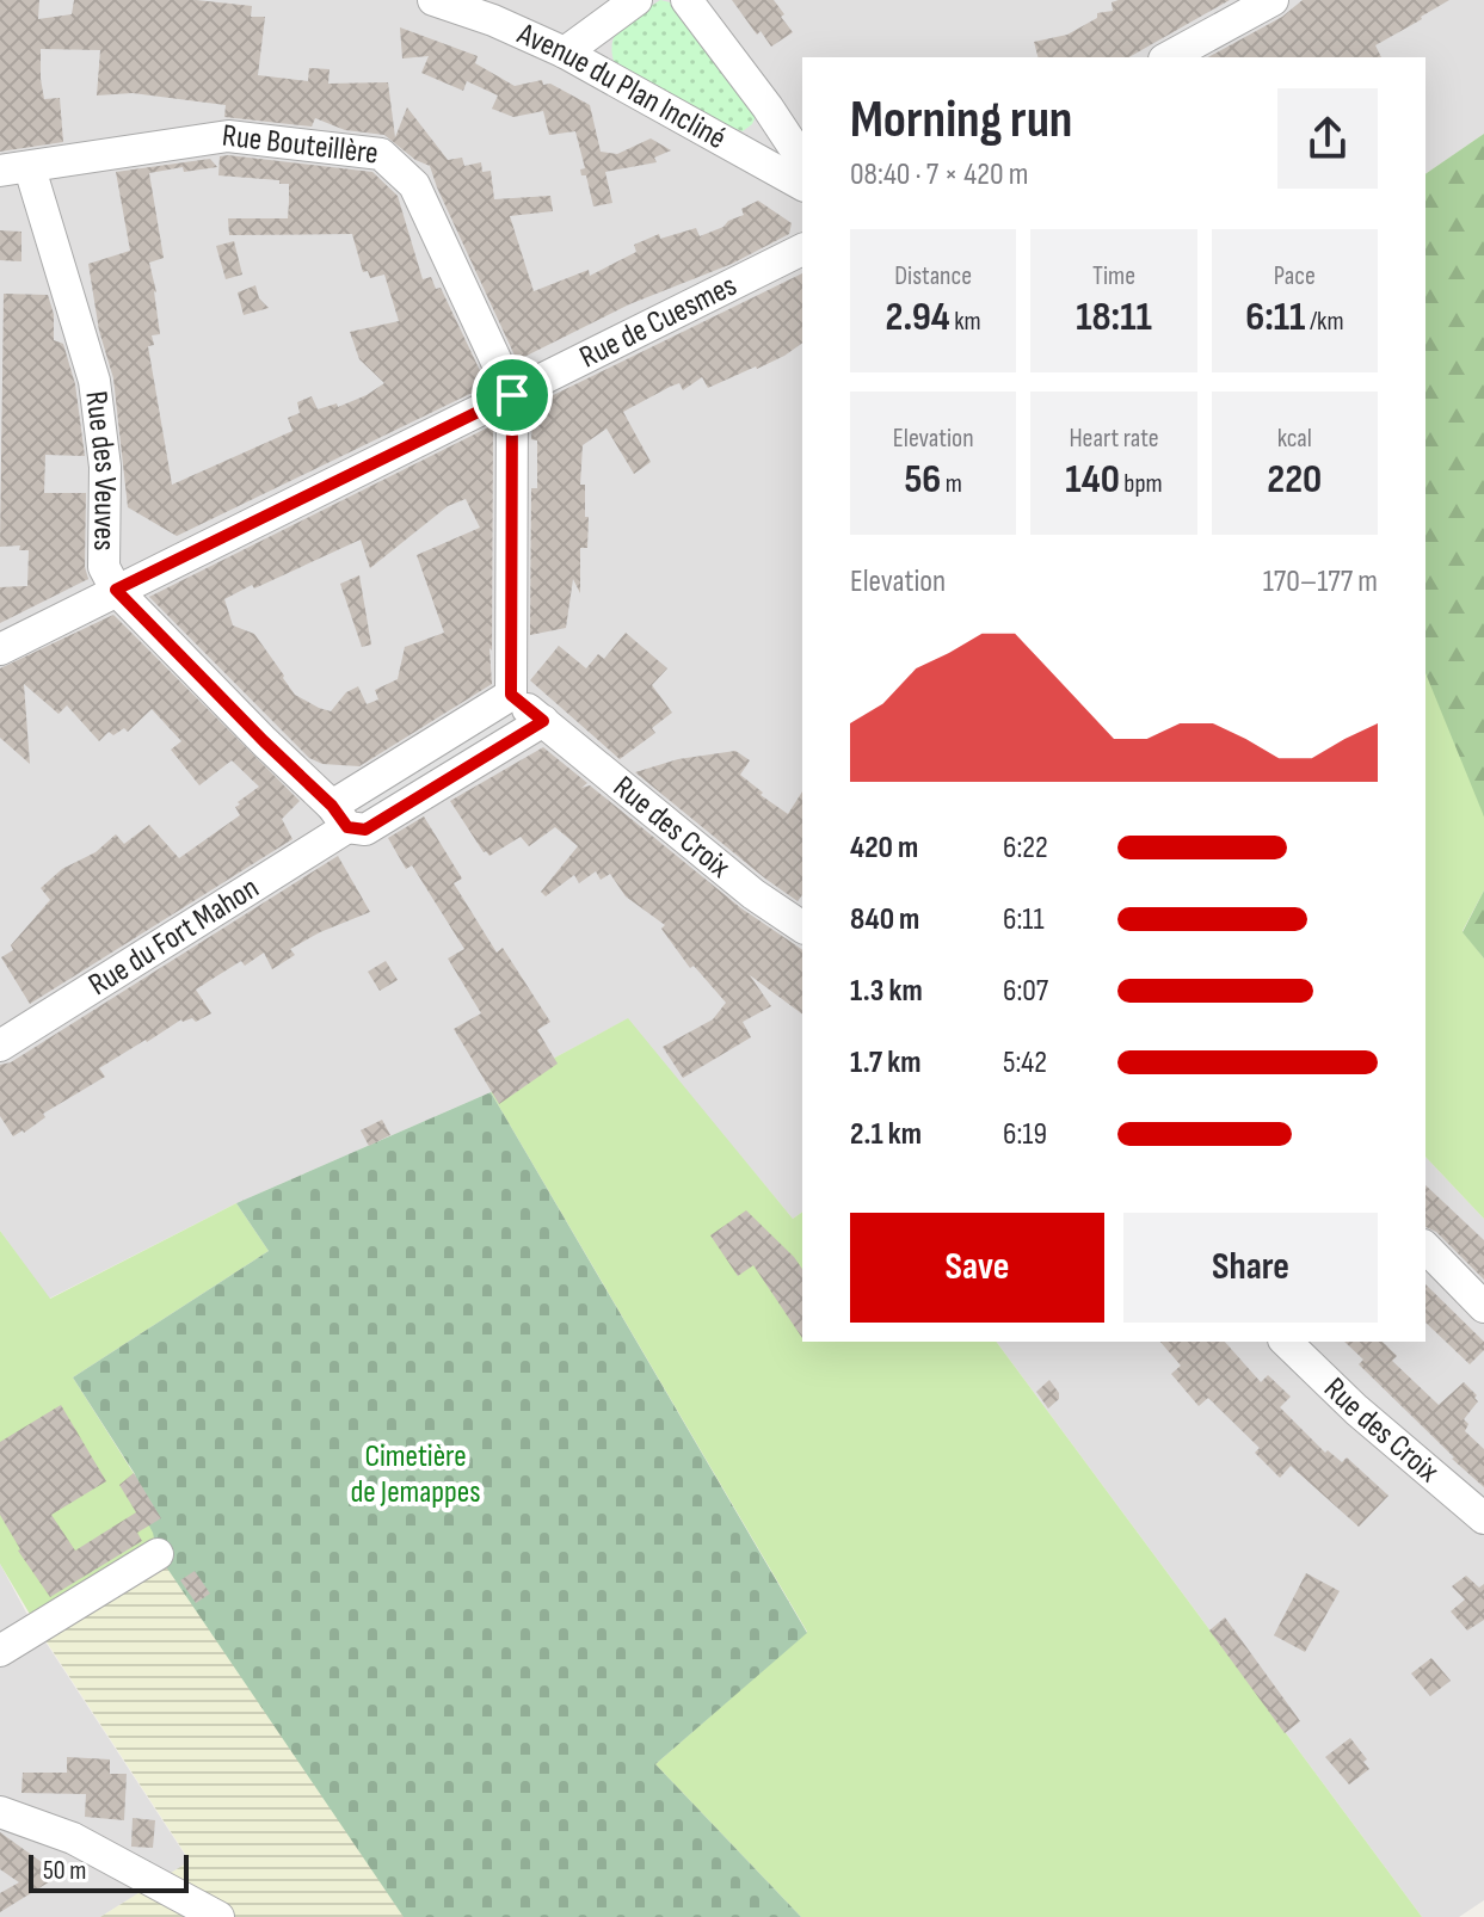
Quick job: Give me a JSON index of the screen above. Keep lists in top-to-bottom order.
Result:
{
  "streets": {
    "street": [
      "Avenue du Plan Incliné",
      "Rue Bouteillère",
      "Rue de Cuesmes",
      "Rue des Veuves",
      "Rue des Croix",
      "Rue du Fort Mahon"
    ]
  },
  "crossings": [
    ["Rue Bouteillère", "Rue de Cuesmes"],
    ["Rue Bouteillère", "Rue des Veuves"],
    ["Rue de Cuesmes", "Rue des Veuves"],
    ["Rue des Veuves", "Rue du Fort Mahon"]
  ],
  "parks": ["Cimetière de Jemappes"],
  "scale_bar": "50 m",
  "page": {
    "heading": ["Morning run", "08:40 · 7 × 420 m"],
    "stats": [
      ["Distance", "2.94 km"],
      ["Time", "18:11"],
      ["Pace", "6:11 /km"],
      ["Elevation", "56 m"],
      ["Heart rate", "140 bpm"],
      ["kcal", "220"]
    ],
    "chart": ["Elevation", "170–177 m"],
    "list": [
      {
        "name": "420 m",
        "note": "6:22"
      },
      {
        "name": "840 m",
        "note": "6:11"
      },
      {
        "name": "1.3 km",
        "note": "6:07"
      },
      {
        "name": "1.7 km",
        "note": "5:42"
      },
      {
        "name": "2.1 km",
        "note": "6:19"
      }
    ],
    "buttons": ["Save", "Share"],
    "scale": "50 m"
  }
}
